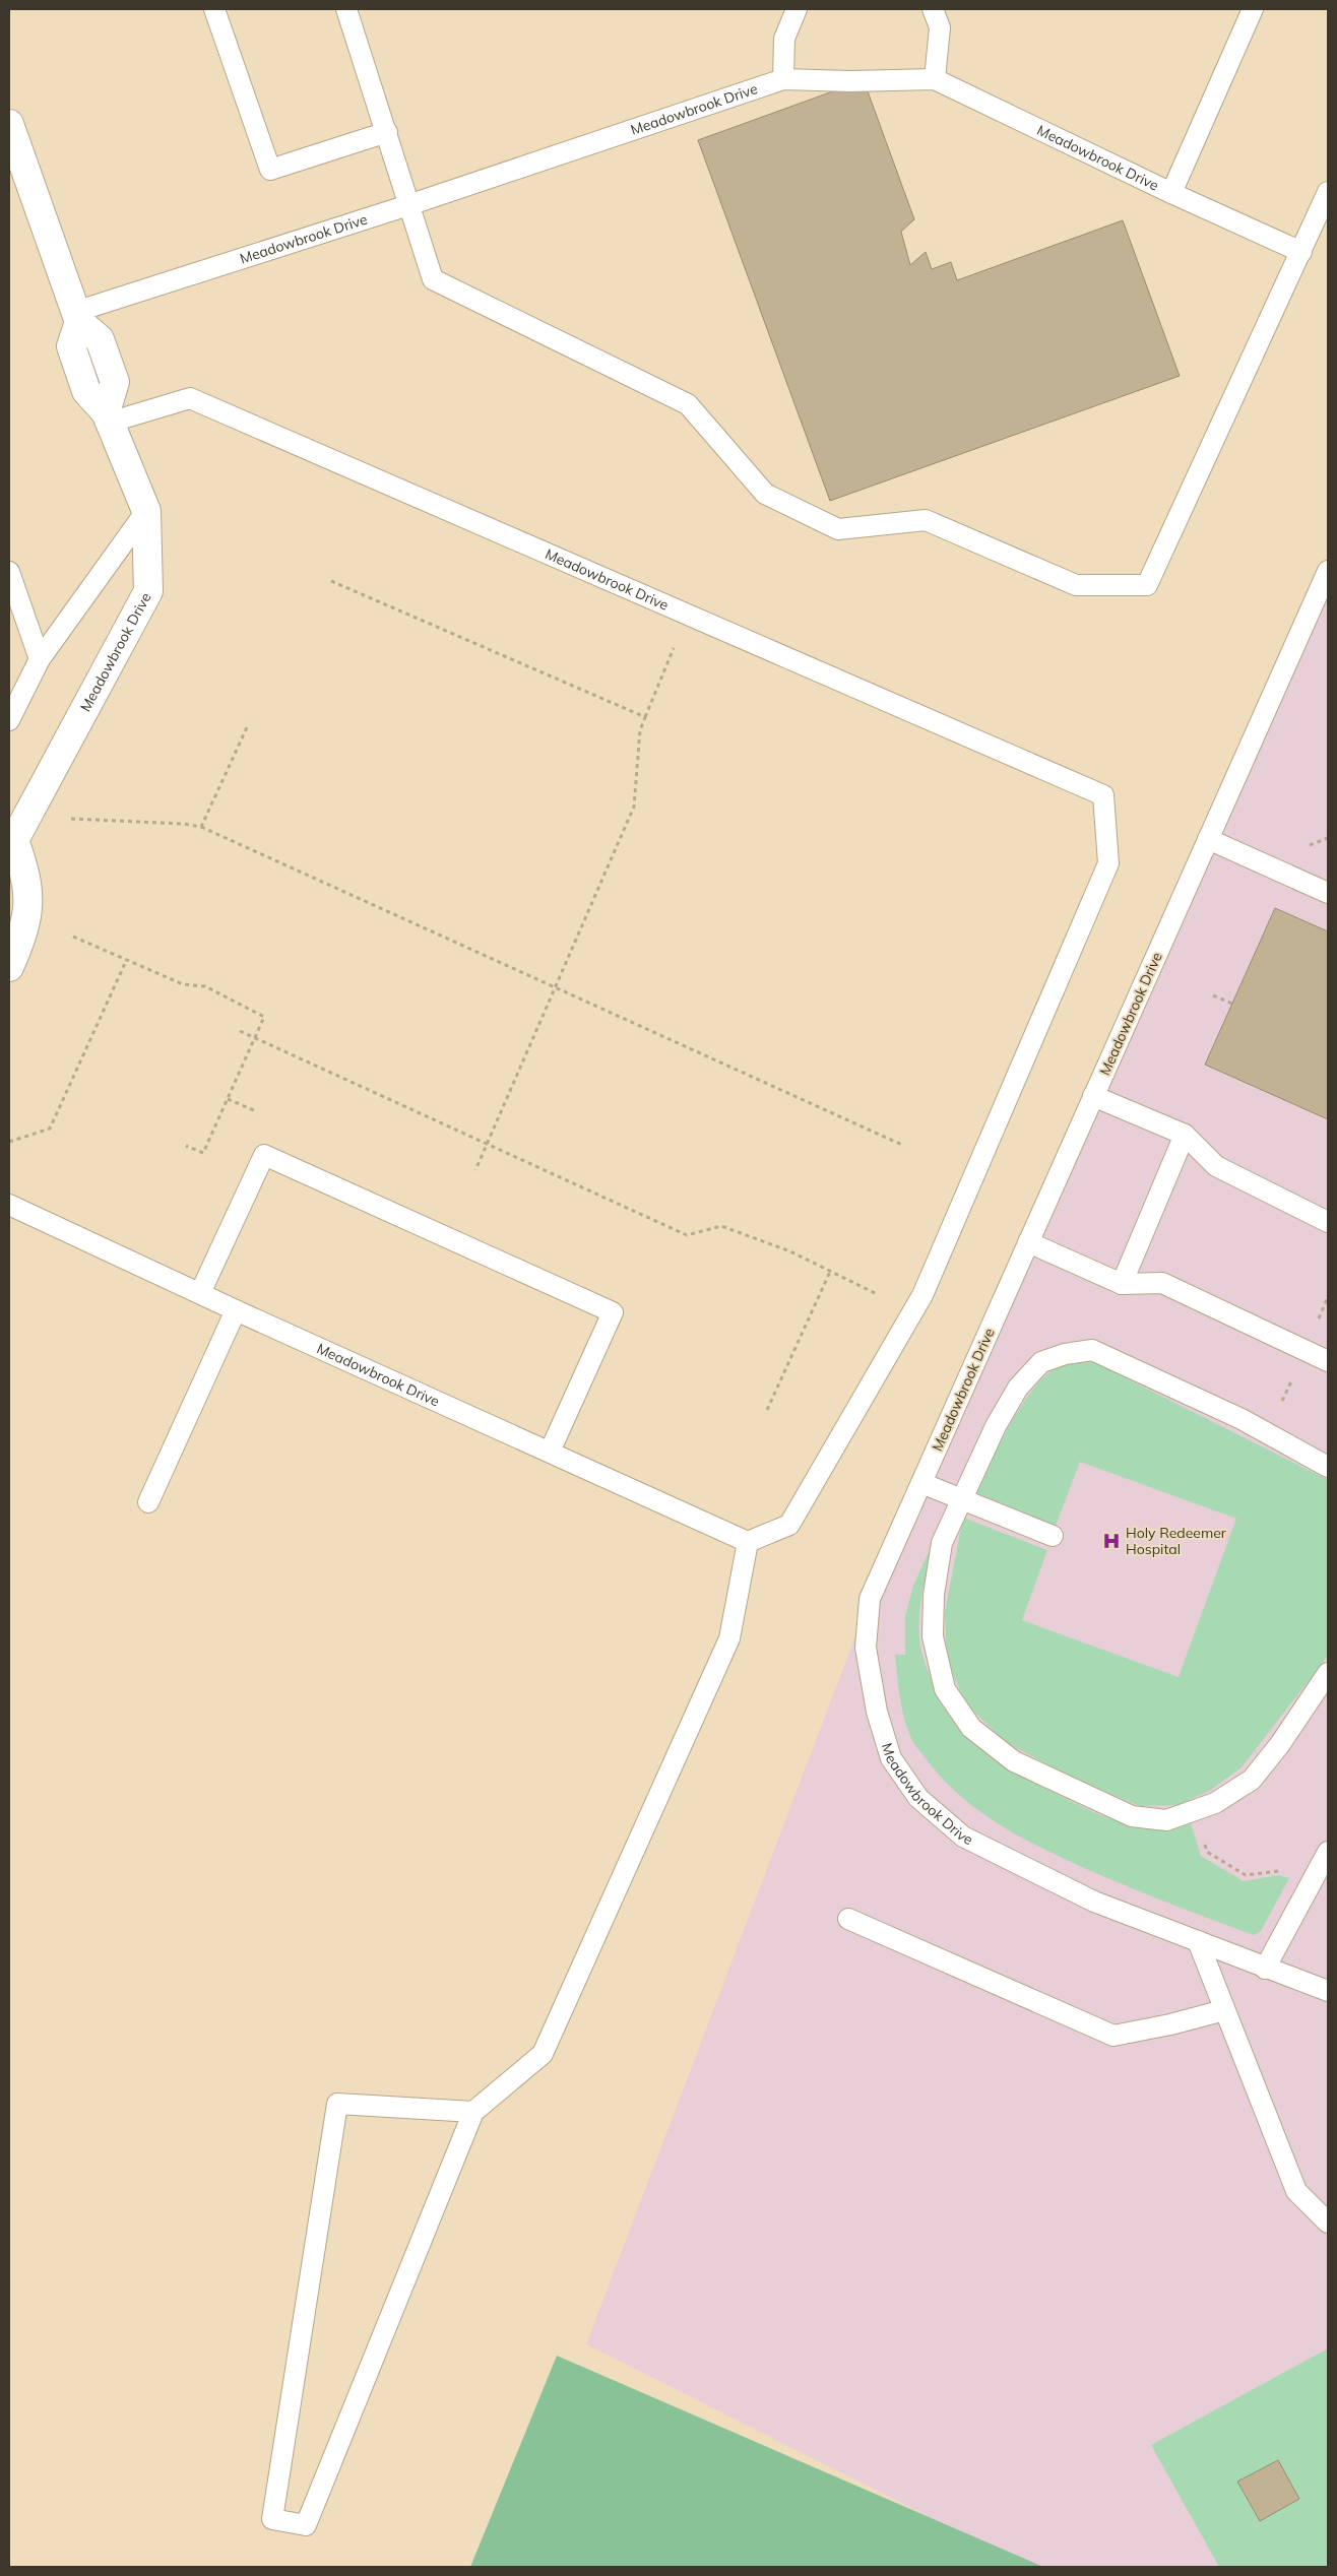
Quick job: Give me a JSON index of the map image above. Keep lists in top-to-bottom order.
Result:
{
  "streets": {
    "street": ["Meadowbrook Drive"]
  },
  "places": {
    "hospital": ["Holy Redeemer Hospital"]
  }
}
